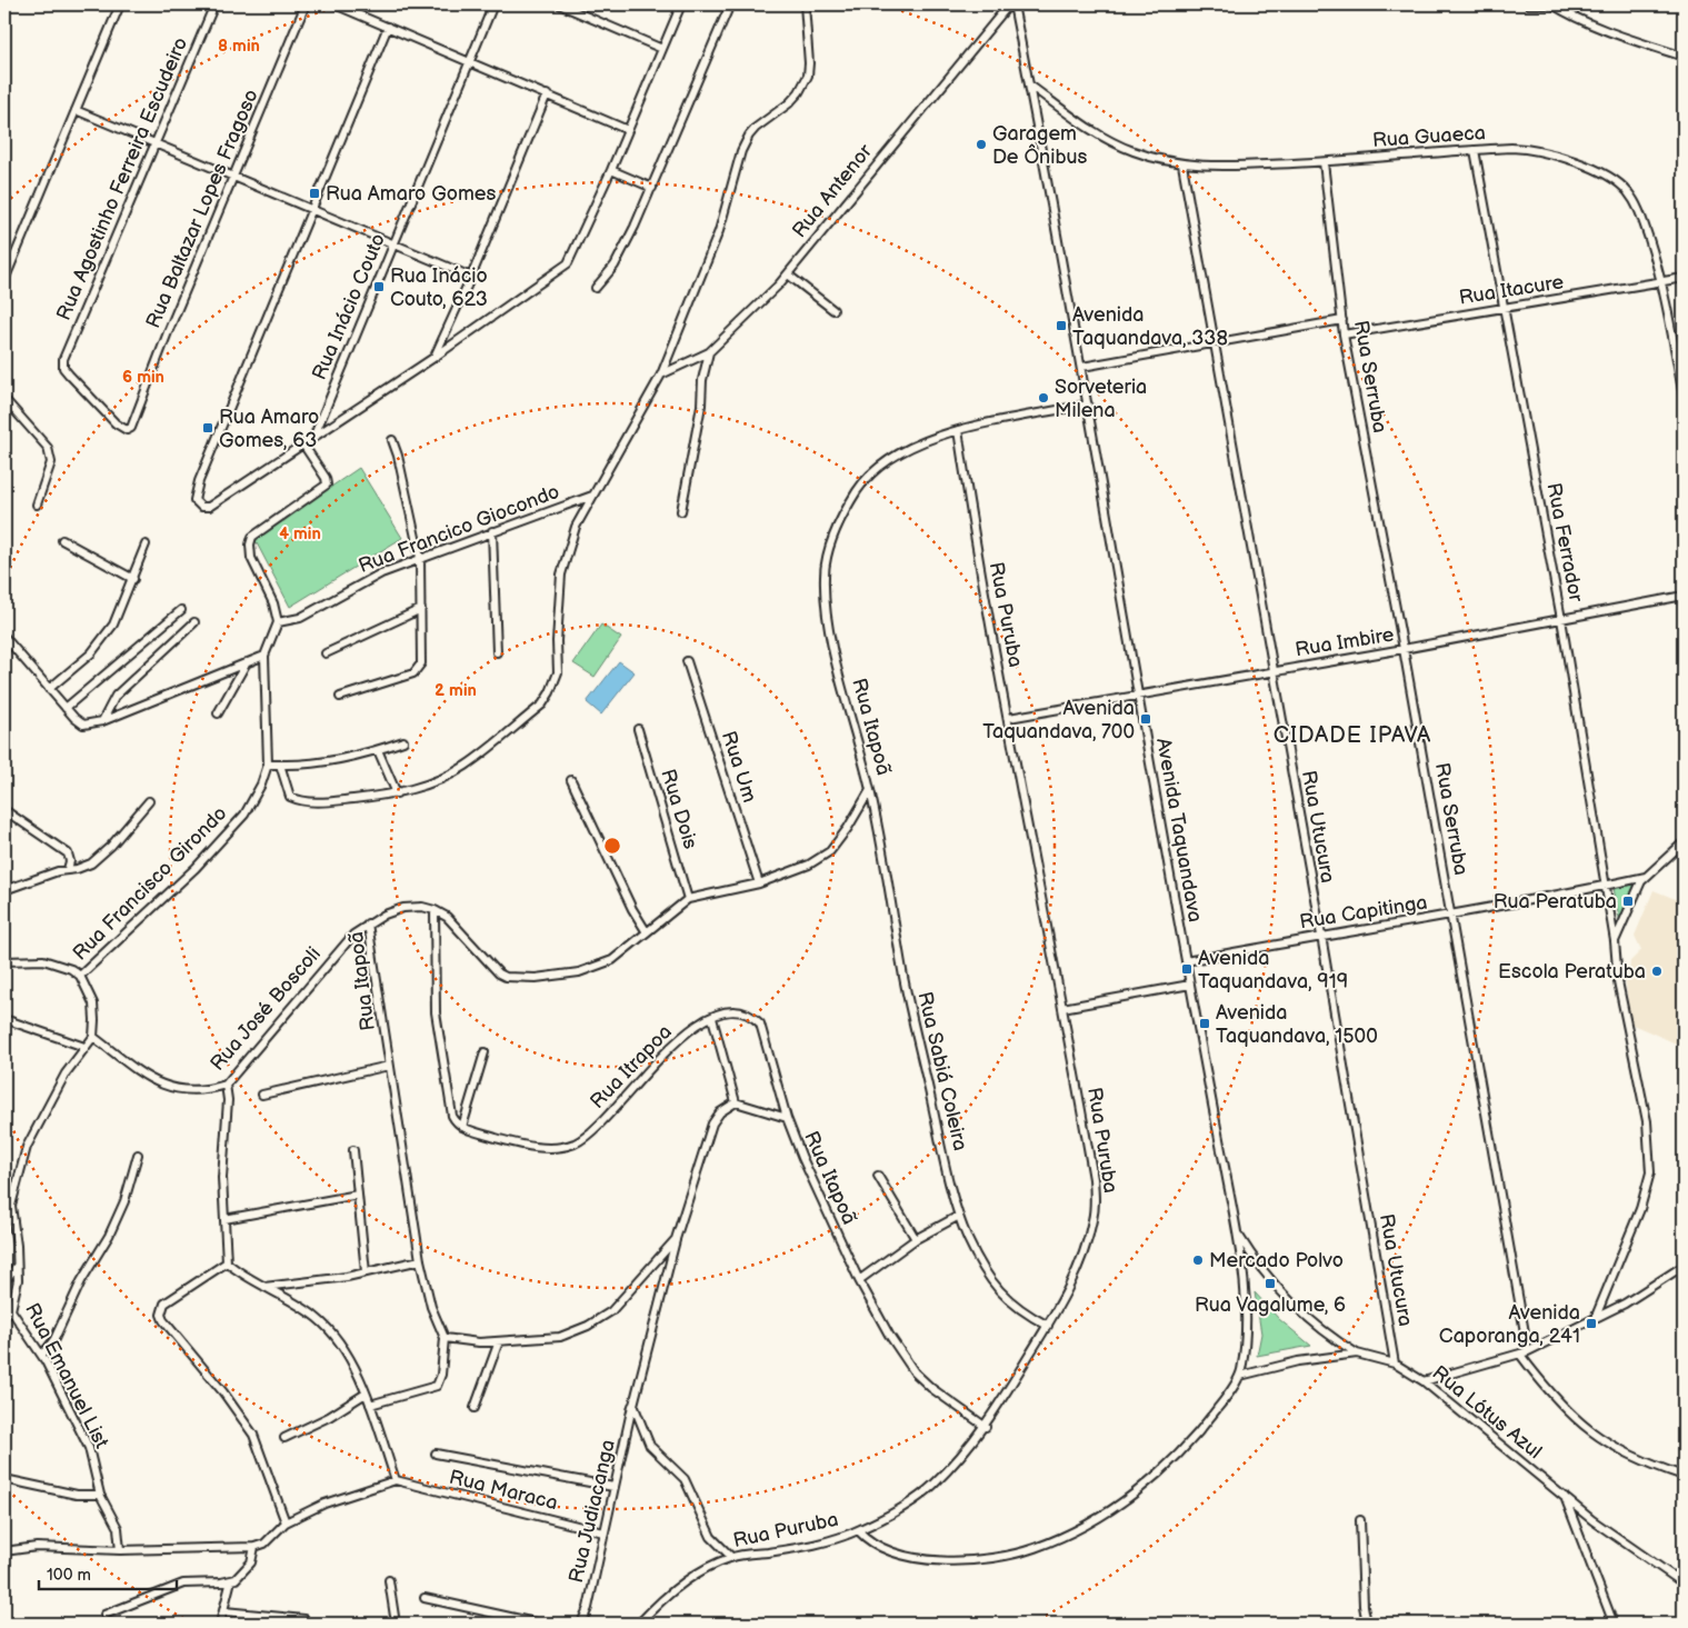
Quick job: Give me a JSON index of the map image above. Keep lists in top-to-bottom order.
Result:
{
  "streets": {
    "street": [
      "Rua Guaeca",
      "Rua Agostinho Ferreira Escudeiro",
      "Rua Antenor",
      "Rua Baltazar Lopes Fragoso",
      "Rua Itacure",
      "Rua Inácio Couto",
      "Rua Serruba",
      "Rua Francico Giocondo",
      "Rua Ferrador",
      "Rua Puruba",
      "Rua Imbire",
      "Rua Itapoã",
      "Rua Um",
      "Rua Dois",
      "Rua Utucura",
      "Avenida Taquandava",
      "Rua Francisco Girondo",
      "Rua Capitinga",
      "Rua José Boscoli",
      "Rua Itrapoa",
      "Rua Sabiá Coleira",
      "Rua Emanuel List",
      "Rua Lótus Azul",
      "Rua Maraca",
      "Rua Judiacanga"
    ]
  },
  "crossings": [
    ["Rua Guaeca", "Rua Itacure"],
    ["Rua Guaeca", "Rua Serruba"],
    ["Rua Guaeca", "Rua Ferrador"],
    ["Rua Guaeca", "Rua Utucura"],
    ["Rua Guaeca", "Avenida Taquandava"],
    ["Rua Agostinho Ferreira Escudeiro", "Rua Baltazar Lopes Fragoso"],
    ["Rua Itacure", "Rua Serruba"],
    ["Rua Itacure", "Rua Ferrador"],
    ["Rua Serruba", "Rua Imbire"],
    ["Rua Serruba", "Rua Capitinga"],
    ["Rua Francico Giocondo", "Rua Francisco Girondo"],
    ["Rua Ferrador", "Rua Imbire"],
    ["Rua Ferrador", "Rua Capitinga"],
    ["Rua Puruba", "Rua Imbire"],
    ["Rua Puruba", "Rua Itapoã"],
    ["Rua Puruba", "Avenida Taquandava"],
    ["Rua Puruba", "Rua Sabiá Coleira"],
    ["Rua Imbire", "Rua Utucura"],
    ["Rua Imbire", "Avenida Taquandava"],
    ["Rua Itapoã", "Rua Um"],
    ["Rua Itapoã", "Rua Dois"],
    ["Rua Itapoã", "Avenida Taquandava"],
    ["Rua Itapoã", "Rua José Boscoli"],
    ["Rua Itapoã", "Rua Itrapoa"],
    ["Rua Itapoã", "Rua Sabiá Coleira"],
    ["Rua Utucura", "Rua Capitinga"],
    ["Rua Utucura", "Rua Lótus Azul"],
    ["Avenida Taquandava", "Rua Capitinga"],
    ["Avenida Taquandava", "Rua Lótus Azul"],
    ["Rua José Boscoli", "Rua Emanuel List"],
    ["Rua Maraca", "Rua Judiacanga"]
  ],
  "districts": ["CIDADE IPAVA"],
  "places": {
    "other": [
      "Garagem De Ônibus",
      "Sorveteria Milena",
      "Escola Peratuba",
      "Mercado Polvo"
    ],
    "transit": [
      "Rua Amaro Gomes",
      "Rua Inácio Couto, 623",
      "Avenida Taquandava, 338",
      "Rua Amaro Gomes, 63",
      "Avenida Taquandava, 700",
      "Rua Peratuba",
      "Avenida Taquandava, 919",
      "Avenida Taquandava, 1500",
      "Rua Vagalume, 6",
      "Avenida Caporanga, 241"
    ]
  },
  "scale_bar": "100 m",
  "rings": [
    "8 min",
    "6 min",
    "4 min",
    "2 min"
  ]
}
